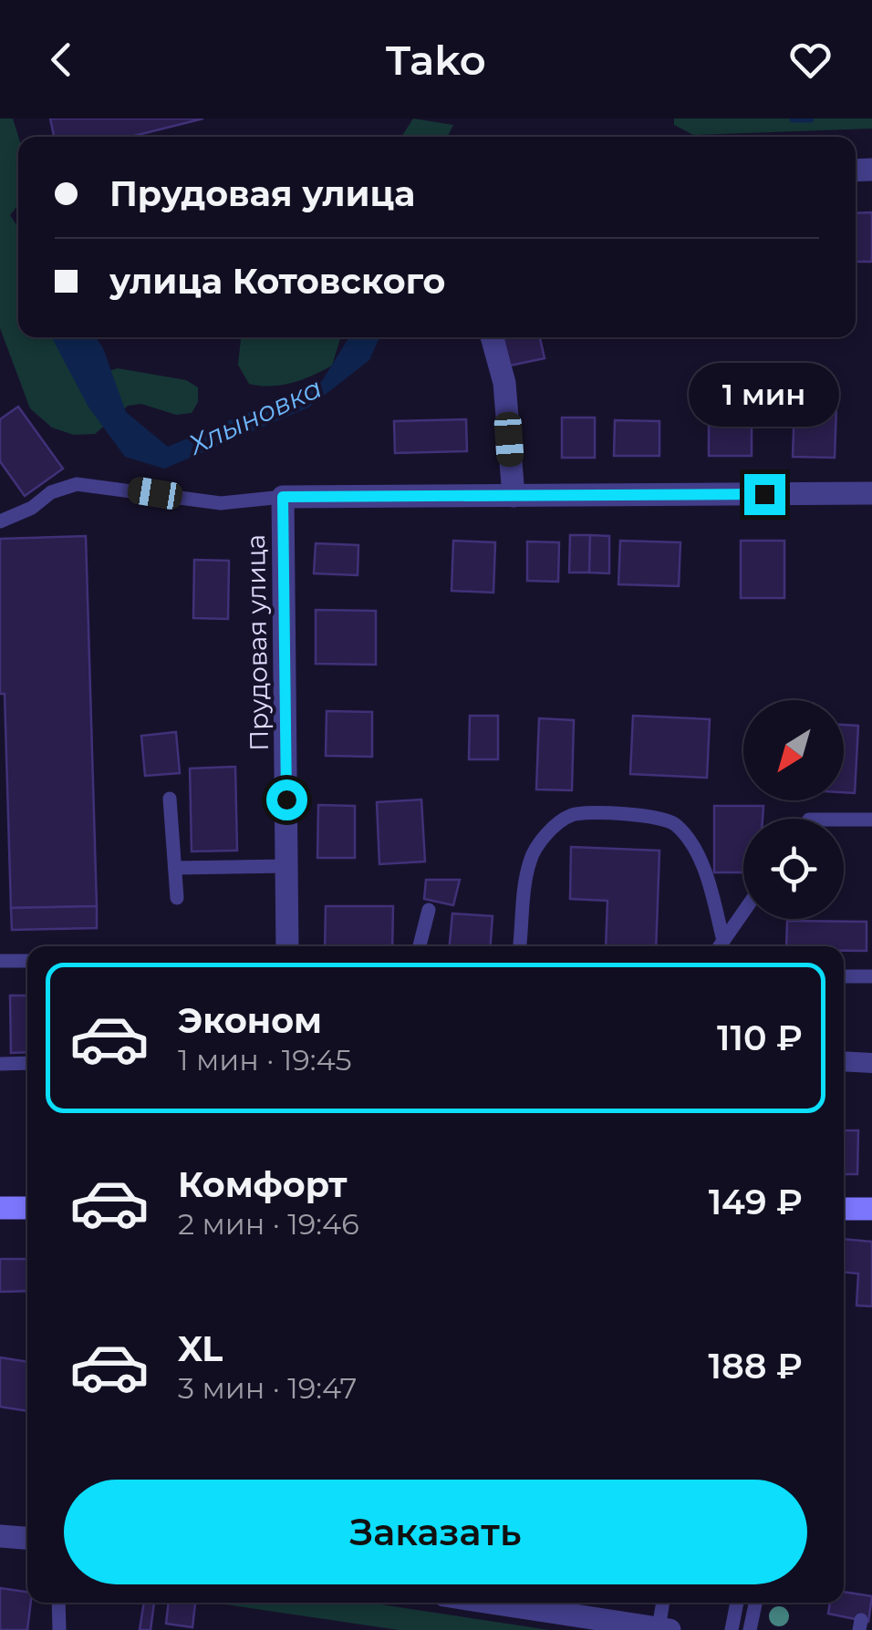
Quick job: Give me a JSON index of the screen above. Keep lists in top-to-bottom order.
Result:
{
  "streets": {
    "street": ["Прудовая улица"]
  },
  "water": ["Хлыновка"],
  "north": "bottom left",
  "page": {
    "header": "Tako",
    "banner": ["Прудовая улица", "улица Котовского"],
    "bubble": "1 мин",
    "list": [
      {
        "name": "Эконом",
        "note": "1 мин · 19:45",
        "value": "110 ₽"
      },
      {
        "name": "Комфорт",
        "note": "2 мин · 19:46",
        "value": "149 ₽"
      },
      {
        "name": "XL",
        "note": "3 мин · 19:47",
        "value": "188 ₽"
      }
    ],
    "buttons": "Заказать"
  }
}
